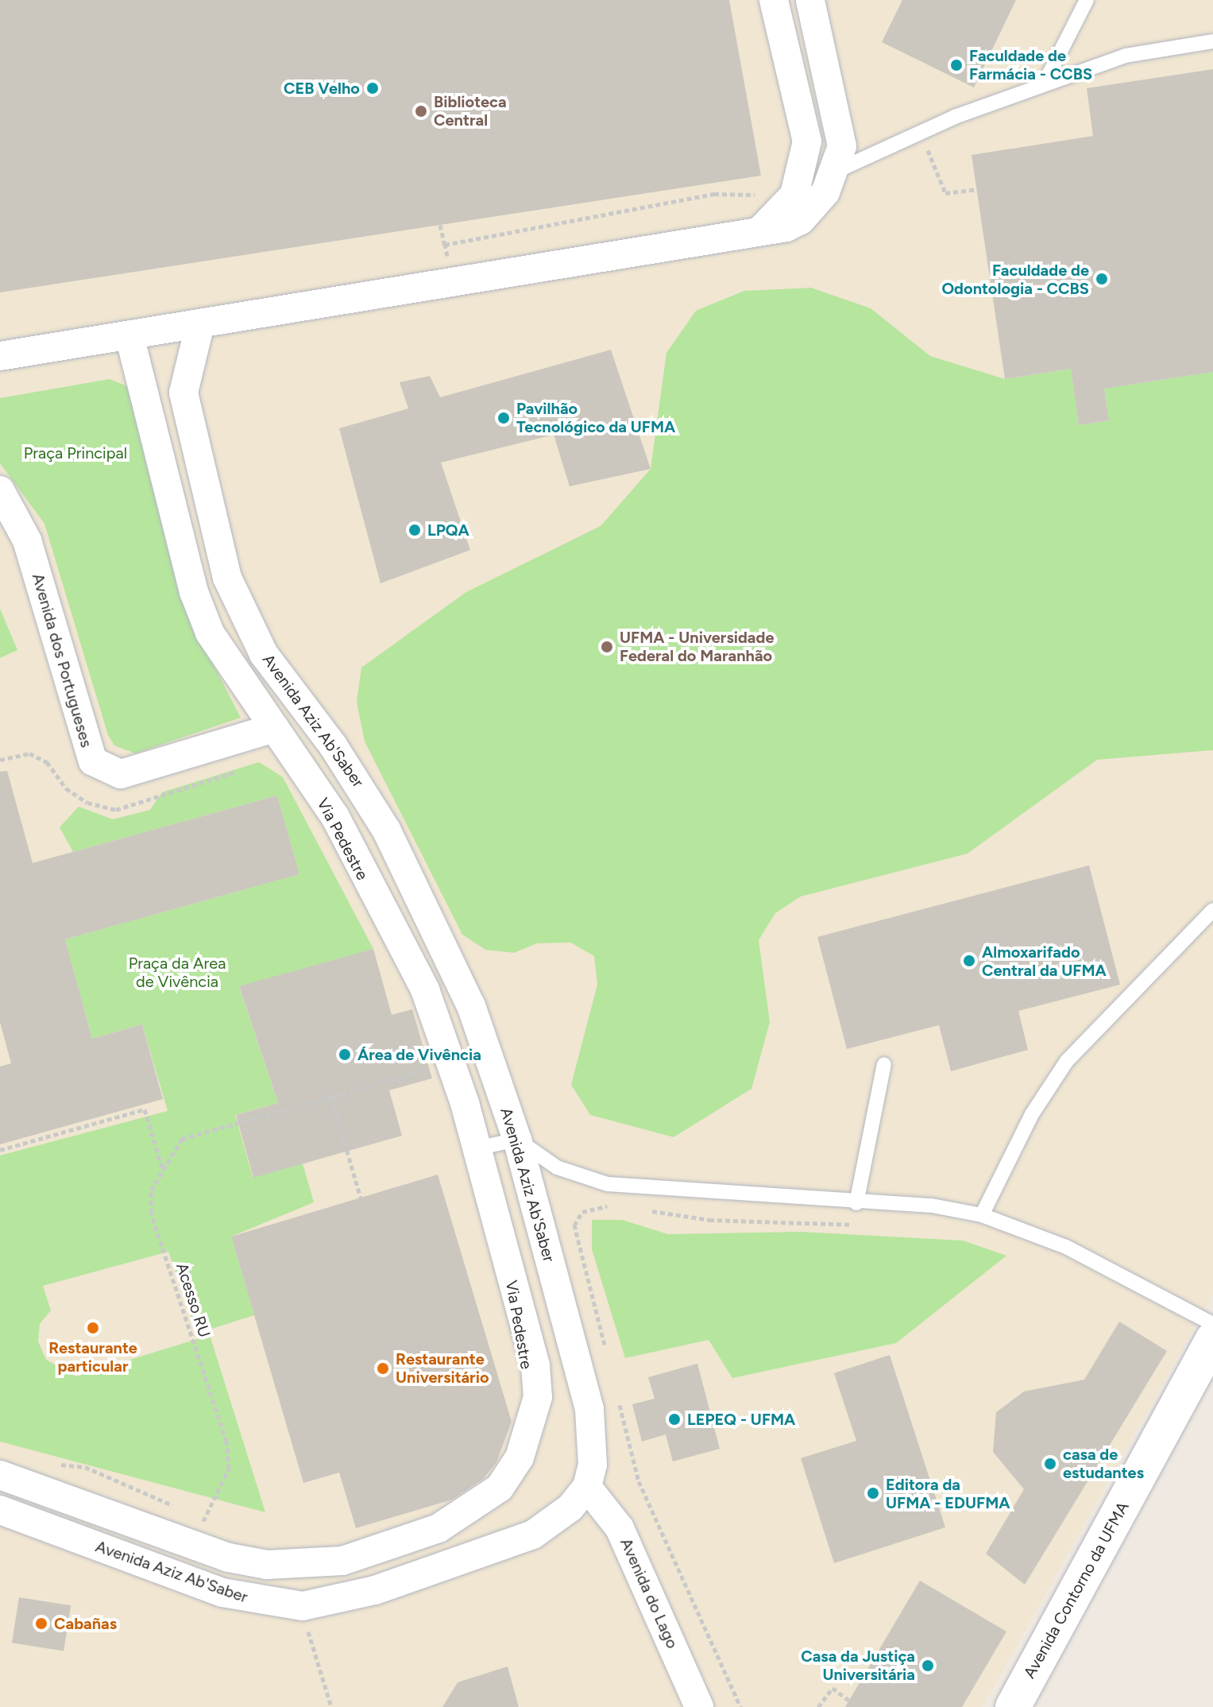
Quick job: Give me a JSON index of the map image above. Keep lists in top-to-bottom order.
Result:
{
  "streets": {
    "main road": ["Avenida Contorno da UFMA"],
    "street": ["Avenida dos Portugueses", "Avenida Aziz Ab'Saber", "Avenida do Lago"],
    "path": ["Acesso RU"]
  },
  "crossings": [
    ["Avenida dos Portugueses", "Avenida Aziz Ab'Saber"],
    ["Avenida Aziz Ab'Saber", "Acesso RU"],
    ["Avenida Aziz Ab'Saber", "Avenida do Lago"]
  ],
  "parks": ["Praça Principal", "Praça da Area de Vivência"],
  "places": [
    "Faculdade de Farmácia - CCBS",
    "CEB Velho",
    "Biblioteca Central",
    "Faculdade de Odontologia - CCBS",
    "Pavilhão Tecnológico da UFMA",
    "LPQA",
    "UFMA - Universidade Federal do Maranhão",
    "Almoxarifado Central da UFMA",
    "Área de Vivência",
    "Restaurante particular",
    "Restaurante Universitário",
    "LEPEQ - UFMA",
    "casa de estudantes",
    "Editora da UFMA - EDUFMA",
    "Cabañas",
    "Casa da Justiça Universitária"
  ]
}
